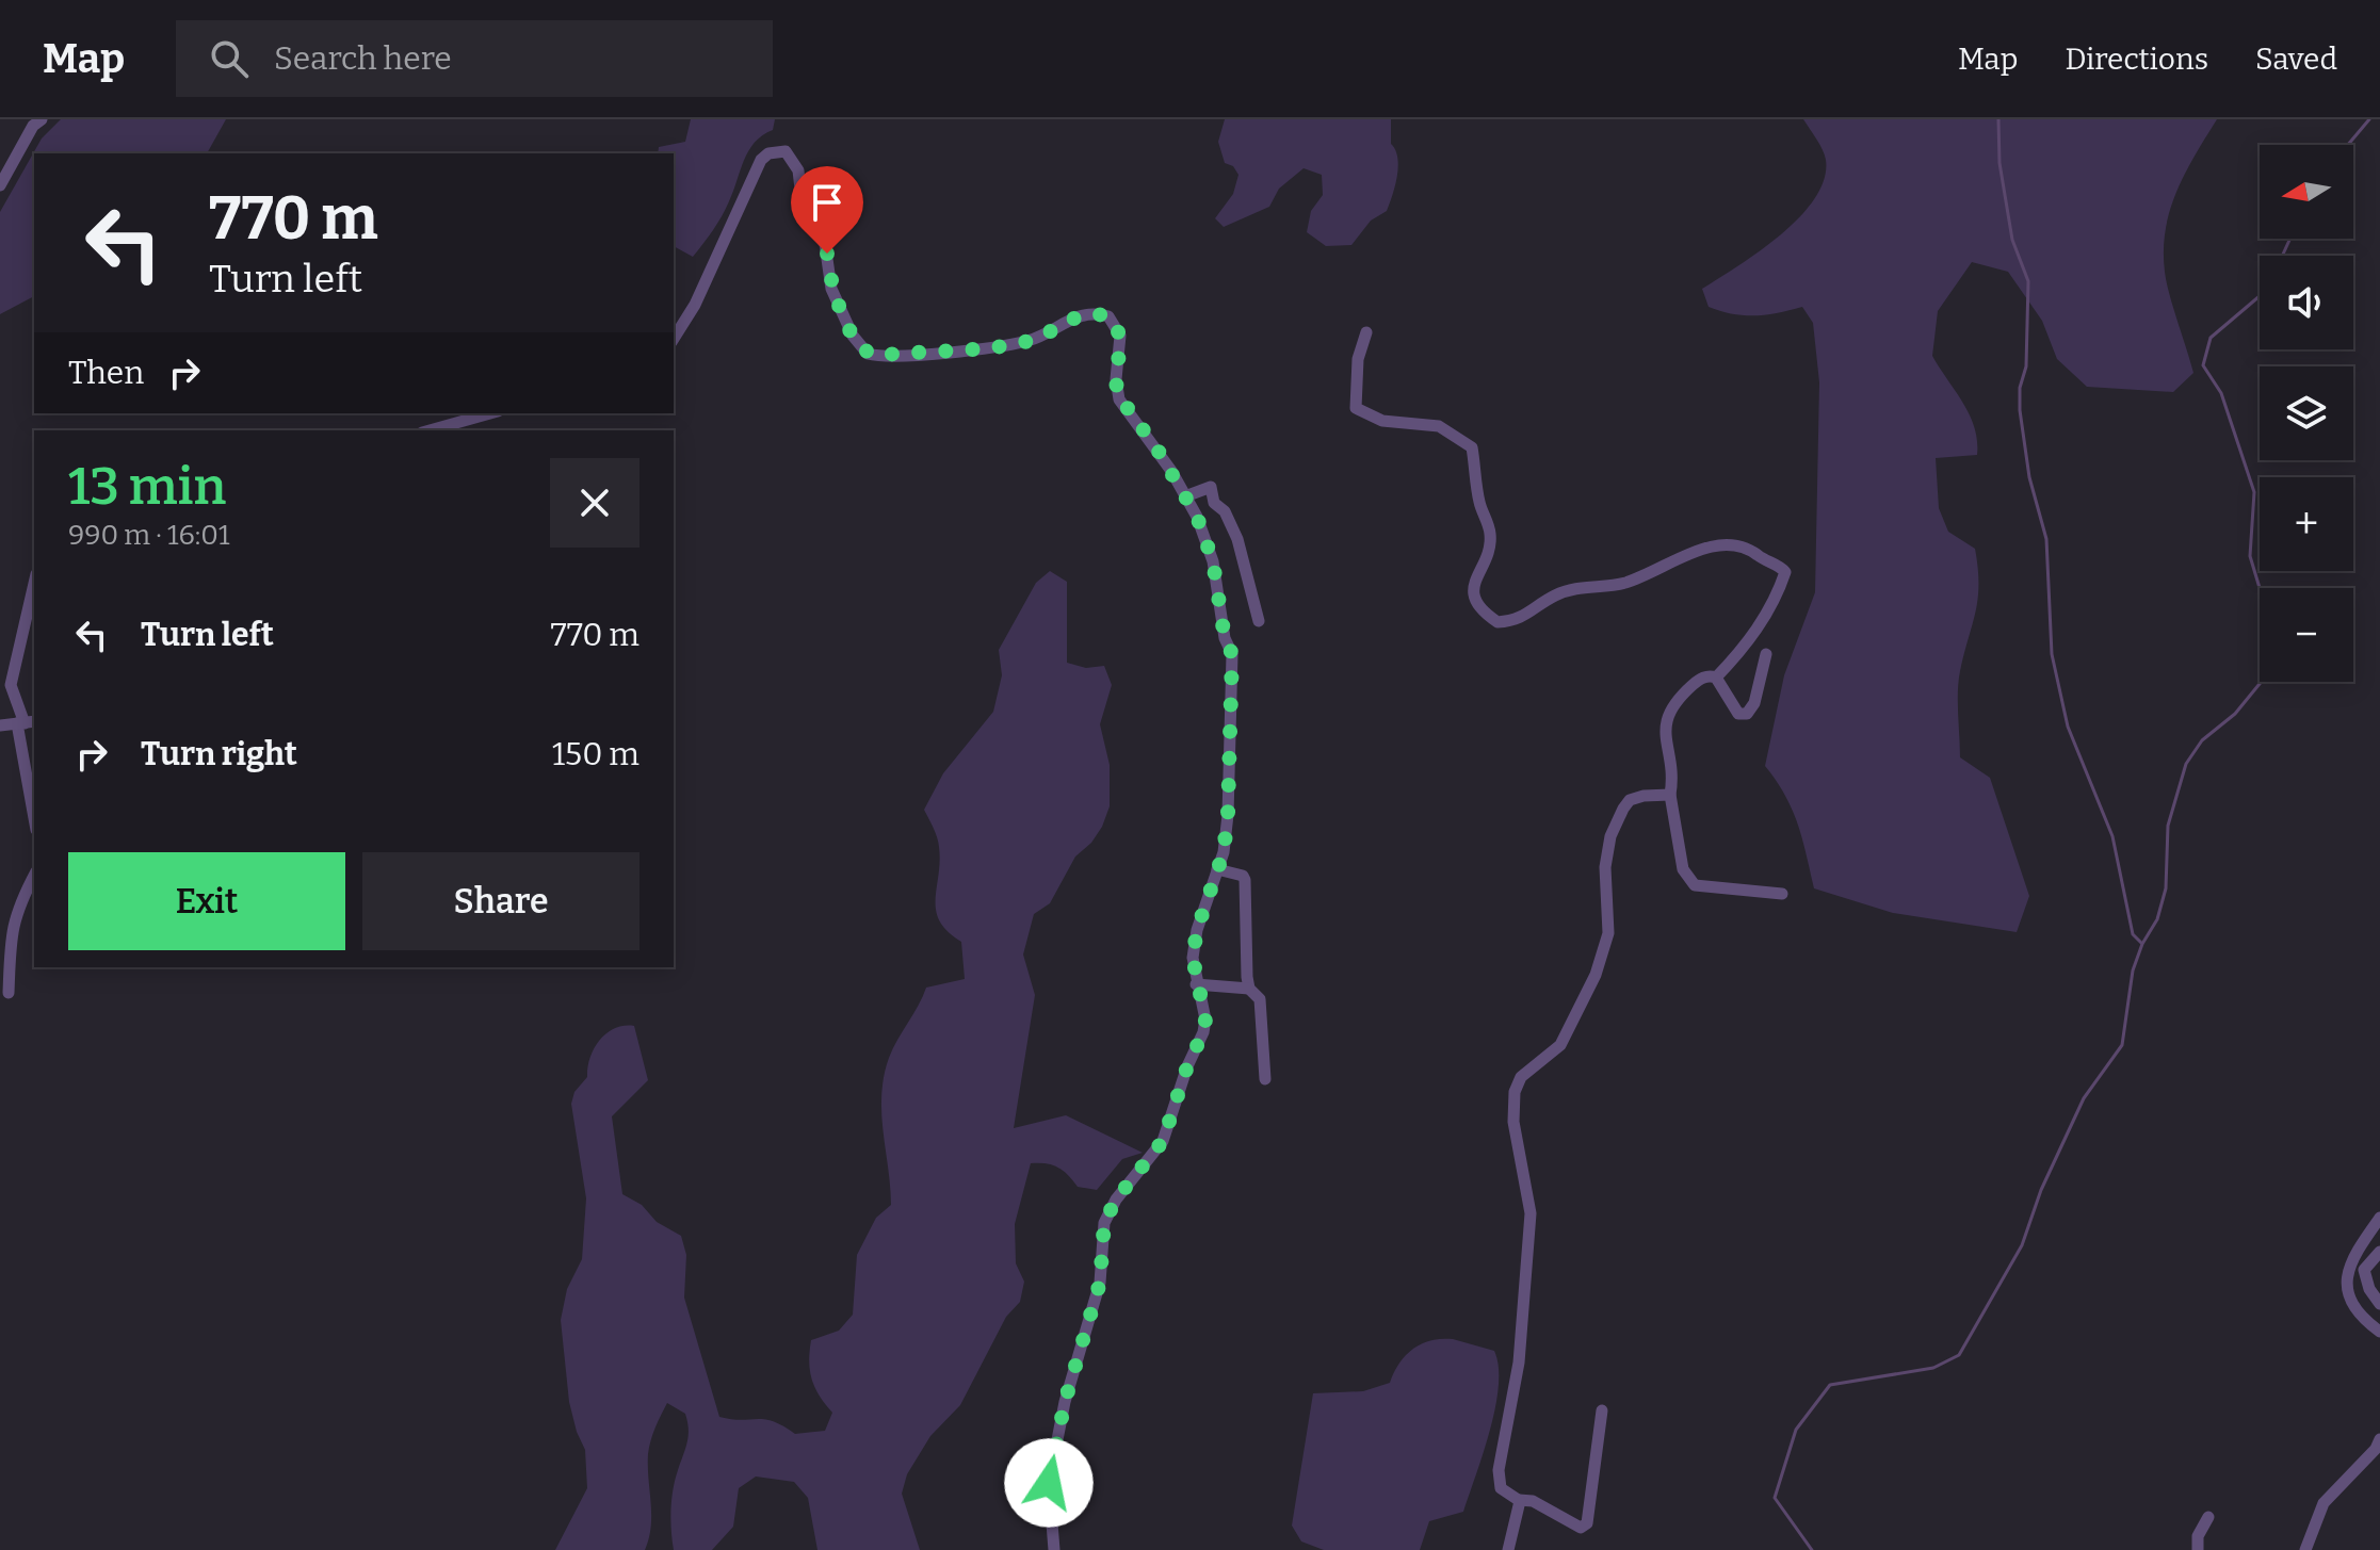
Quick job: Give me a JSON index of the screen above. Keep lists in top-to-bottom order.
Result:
{
  "north": "left",
  "page": {
    "header": "Map",
    "search": "Search here",
    "nav": ["Map", "Directions", "Saved"],
    "map_buttons": ["+", "−"],
    "turn": ["770 m", "Turn left"],
    "then": "Then",
    "heading": ["13 min", "990 m · 16:01"],
    "list": [
      {
        "name": "Turn left",
        "value": "770 m"
      },
      {
        "name": "Turn right",
        "value": "150 m"
      }
    ],
    "buttons": ["Exit", "Share"]
  }
}
